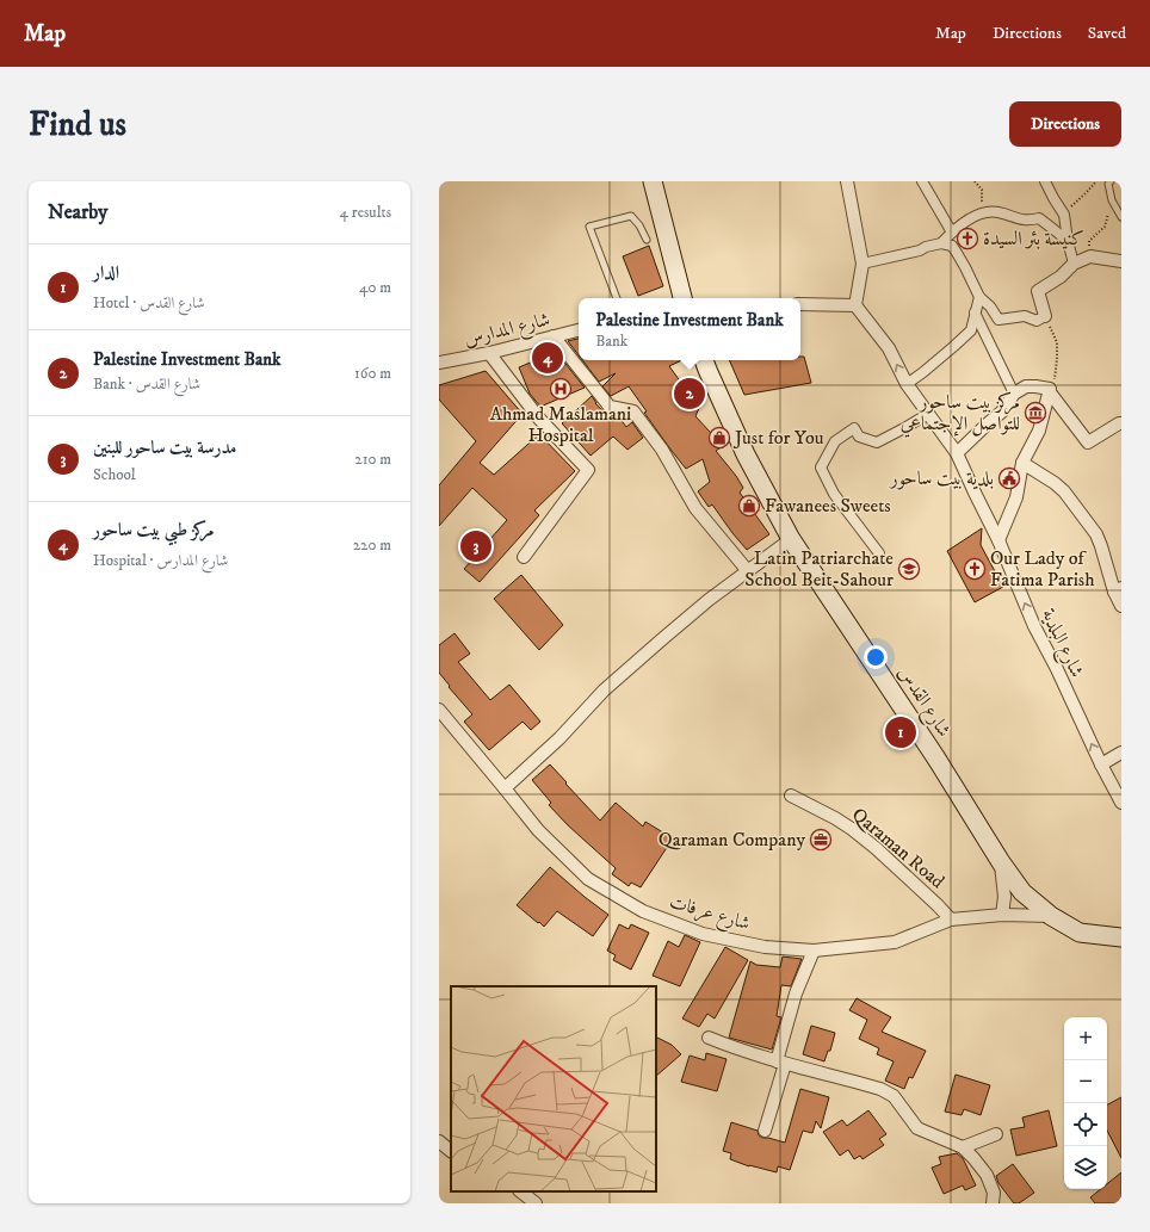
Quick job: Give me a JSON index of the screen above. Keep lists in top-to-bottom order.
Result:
{
  "streets": {
    "main road": ["شارع القدس"],
    "street": [
      "شارع المدارس",
      "شارع البلدية",
      "Qaraman Road",
      "شارع عرفات"
    ]
  },
  "crossings": [
    ["شارع القدس", "شارع عرفات"],
    ["Qaraman Road", "شارع عرفات"]
  ],
  "places": {
    "church": ["كنيسة بئر السيدة", "Our Lady of Fatima Parish"],
    "hospital": ["Ahmad Maslamani Hospital"],
    "museum": ["مركز بيت ساحور للتواصل الإجتماعي"],
    "shop": ["Just for You", "Fawanees Sweets"],
    "public building": ["بلدية بيت ساحور"],
    "school or university": ["Latin Patriarchate School Beit-Sahour"],
    "office": ["Qaraman Company"]
  },
  "page": {
    "header": "Map",
    "nav": ["Map", "Directions", "Saved"],
    "buttons": "Directions",
    "title": "Find us",
    "heading": ["Nearby", "4 results"],
    "list": [
      {
        "mark": "1",
        "name": "الدار",
        "note": "Hotel · شارع القدس",
        "value": "40 m"
      },
      {
        "mark": "2",
        "name": "Palestine Investment Bank",
        "note": "Bank · شارع القدس",
        "value": "160 m"
      },
      {
        "mark": "3",
        "name": "مدرسة بيت ساحور للبنين",
        "note": "School",
        "value": "210 m"
      },
      {
        "mark": "4",
        "name": "مركز طبي بيت ساحور",
        "note": "Hospital · شارع المدارس",
        "value": "220 m"
      }
    ],
    "popup": ["Palestine Investment Bank", "Bank"],
    "pins": [
      "4",
      "2",
      "3",
      "1"
    ],
    "map_buttons": ["+", "−"]
  }
}
